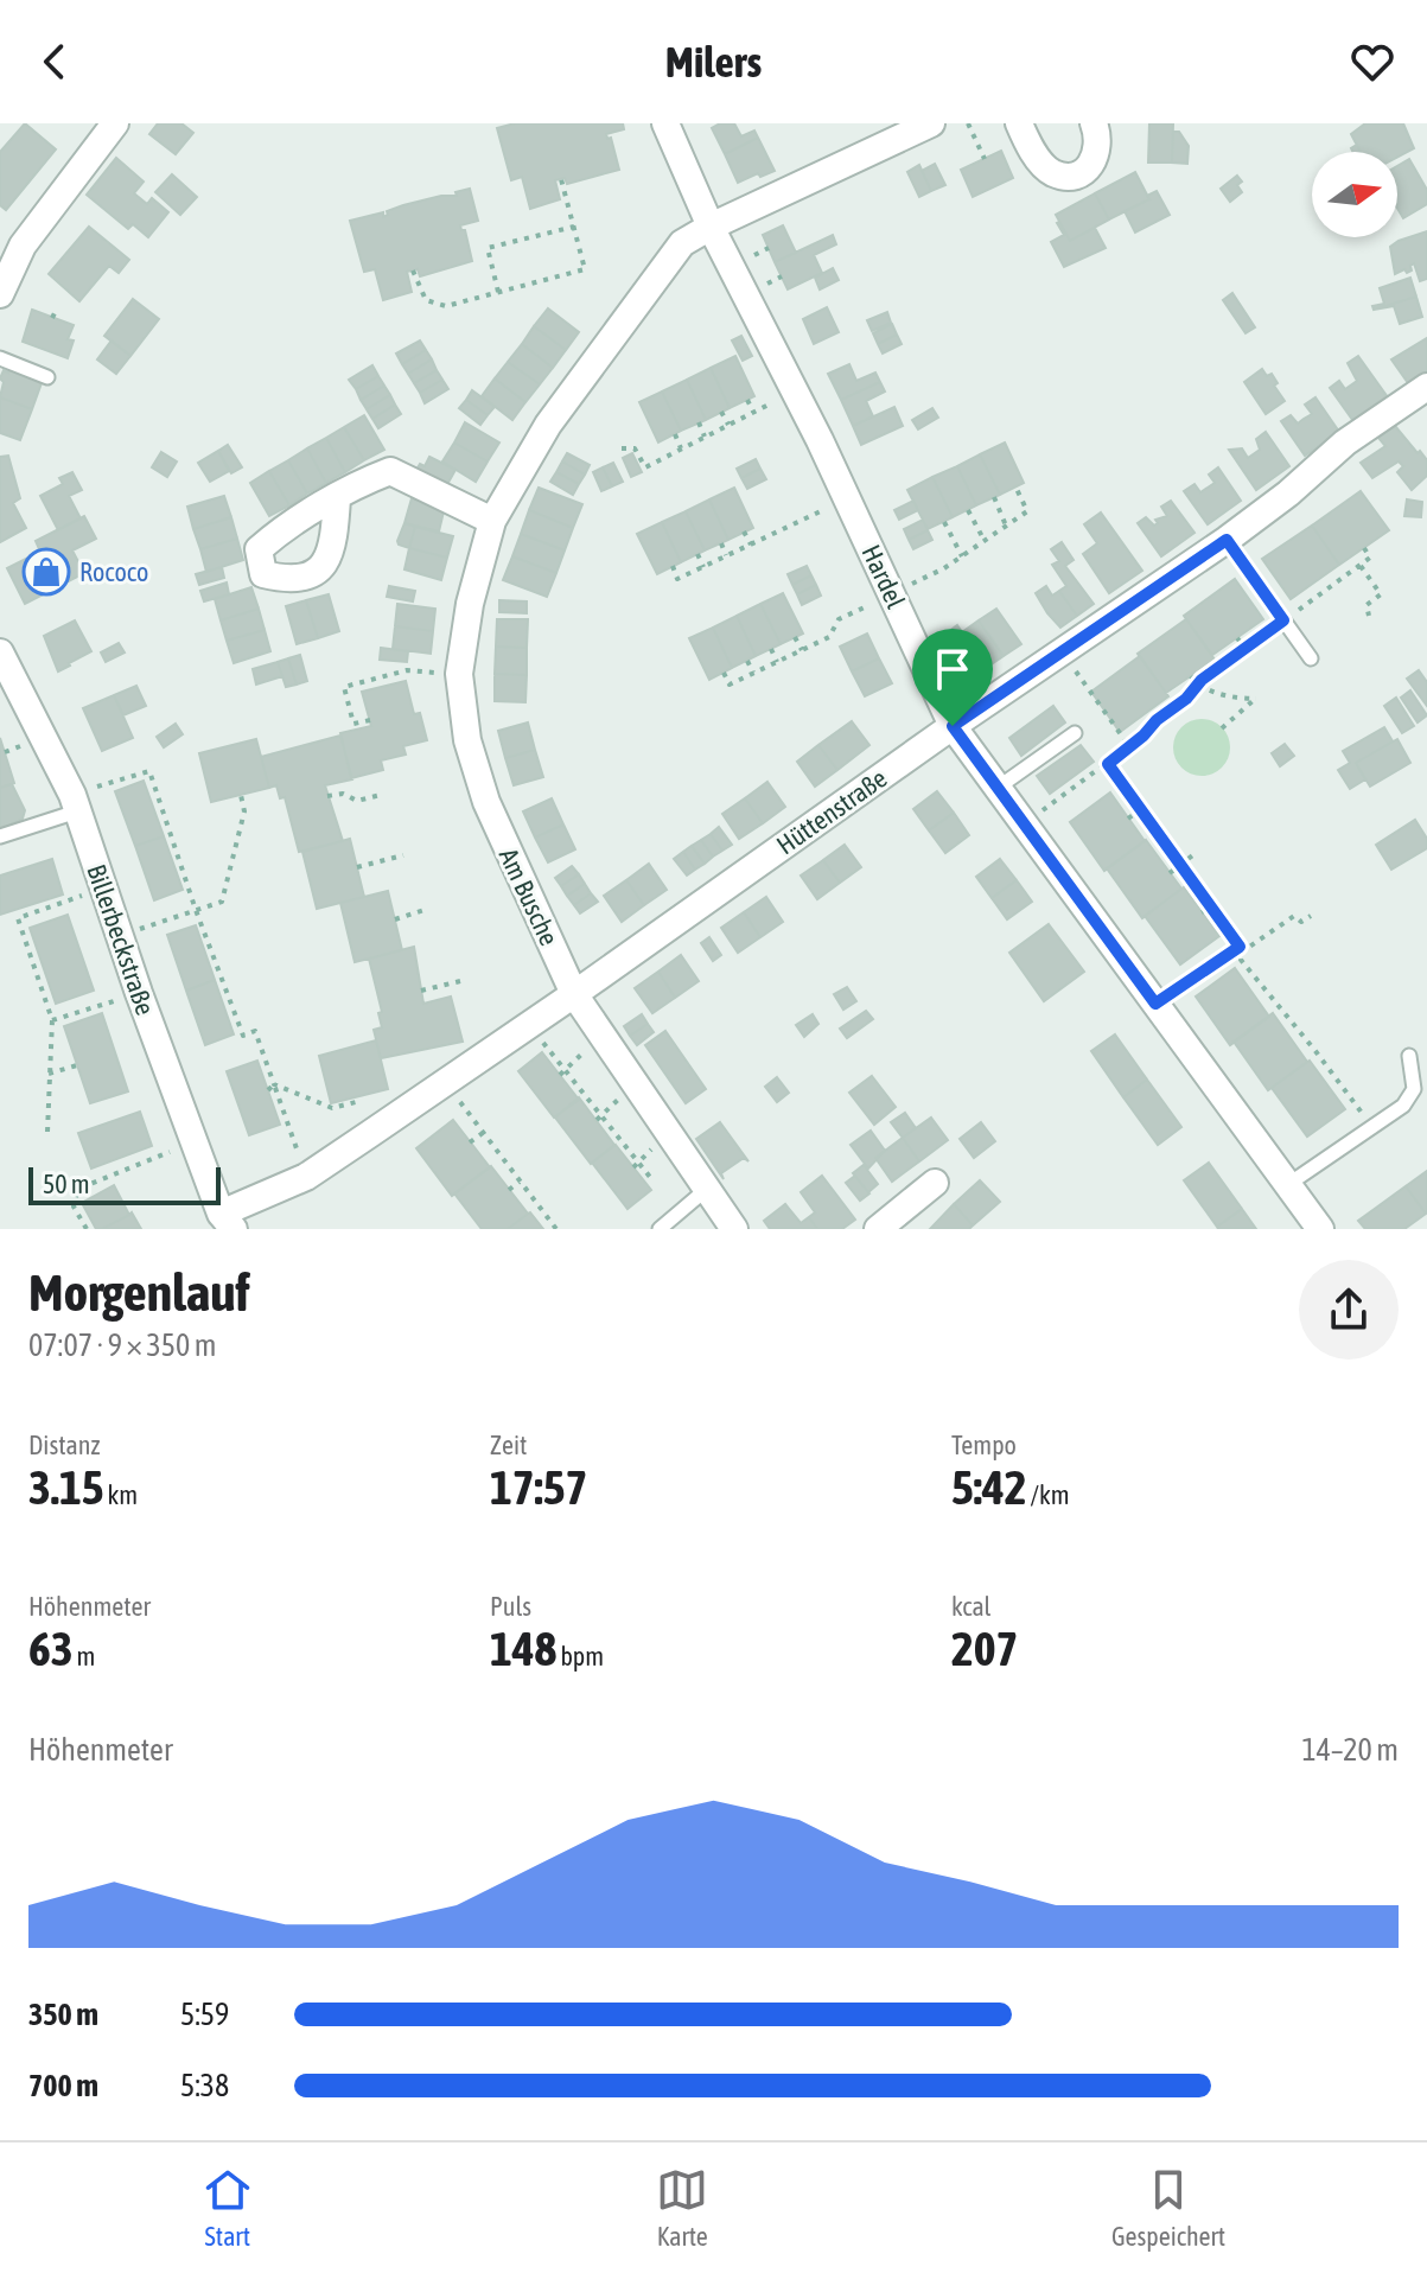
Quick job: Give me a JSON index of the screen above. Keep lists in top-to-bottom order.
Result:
{
  "streets": {
    "street": [
      "Hardel",
      "Hüttenstraße",
      "Am Busche",
      "Billerbeckstraße"
    ]
  },
  "crossings": [
    ["Hardel", "Hüttenstraße"],
    ["Hardel", "Am Busche"],
    ["Hüttenstraße", "Am Busche"],
    ["Hüttenstraße", "Billerbeckstraße"]
  ],
  "places": {
    "shop": ["Rococo"]
  },
  "scale_bar": "50 m",
  "north": "right",
  "page": {
    "header": "Milers",
    "scale": "50 m",
    "heading": ["Morgenlauf", "07:07 · 9 × 350 m"],
    "stats": [
      ["Distanz", "3.15 km"],
      ["Zeit", "17:57"],
      ["Tempo", "5:42 /km"],
      ["Höhenmeter", "63 m"],
      ["Puls", "148 bpm"],
      ["kcal", "207"]
    ],
    "chart": ["Höhenmeter", "14–20 m"],
    "list": [
      {
        "name": "350 m",
        "note": "5:59"
      },
      {
        "name": "700 m",
        "note": "5:38"
      }
    ],
    "tabs": ["Start", "Karte", "Gespeichert"]
  }
}
